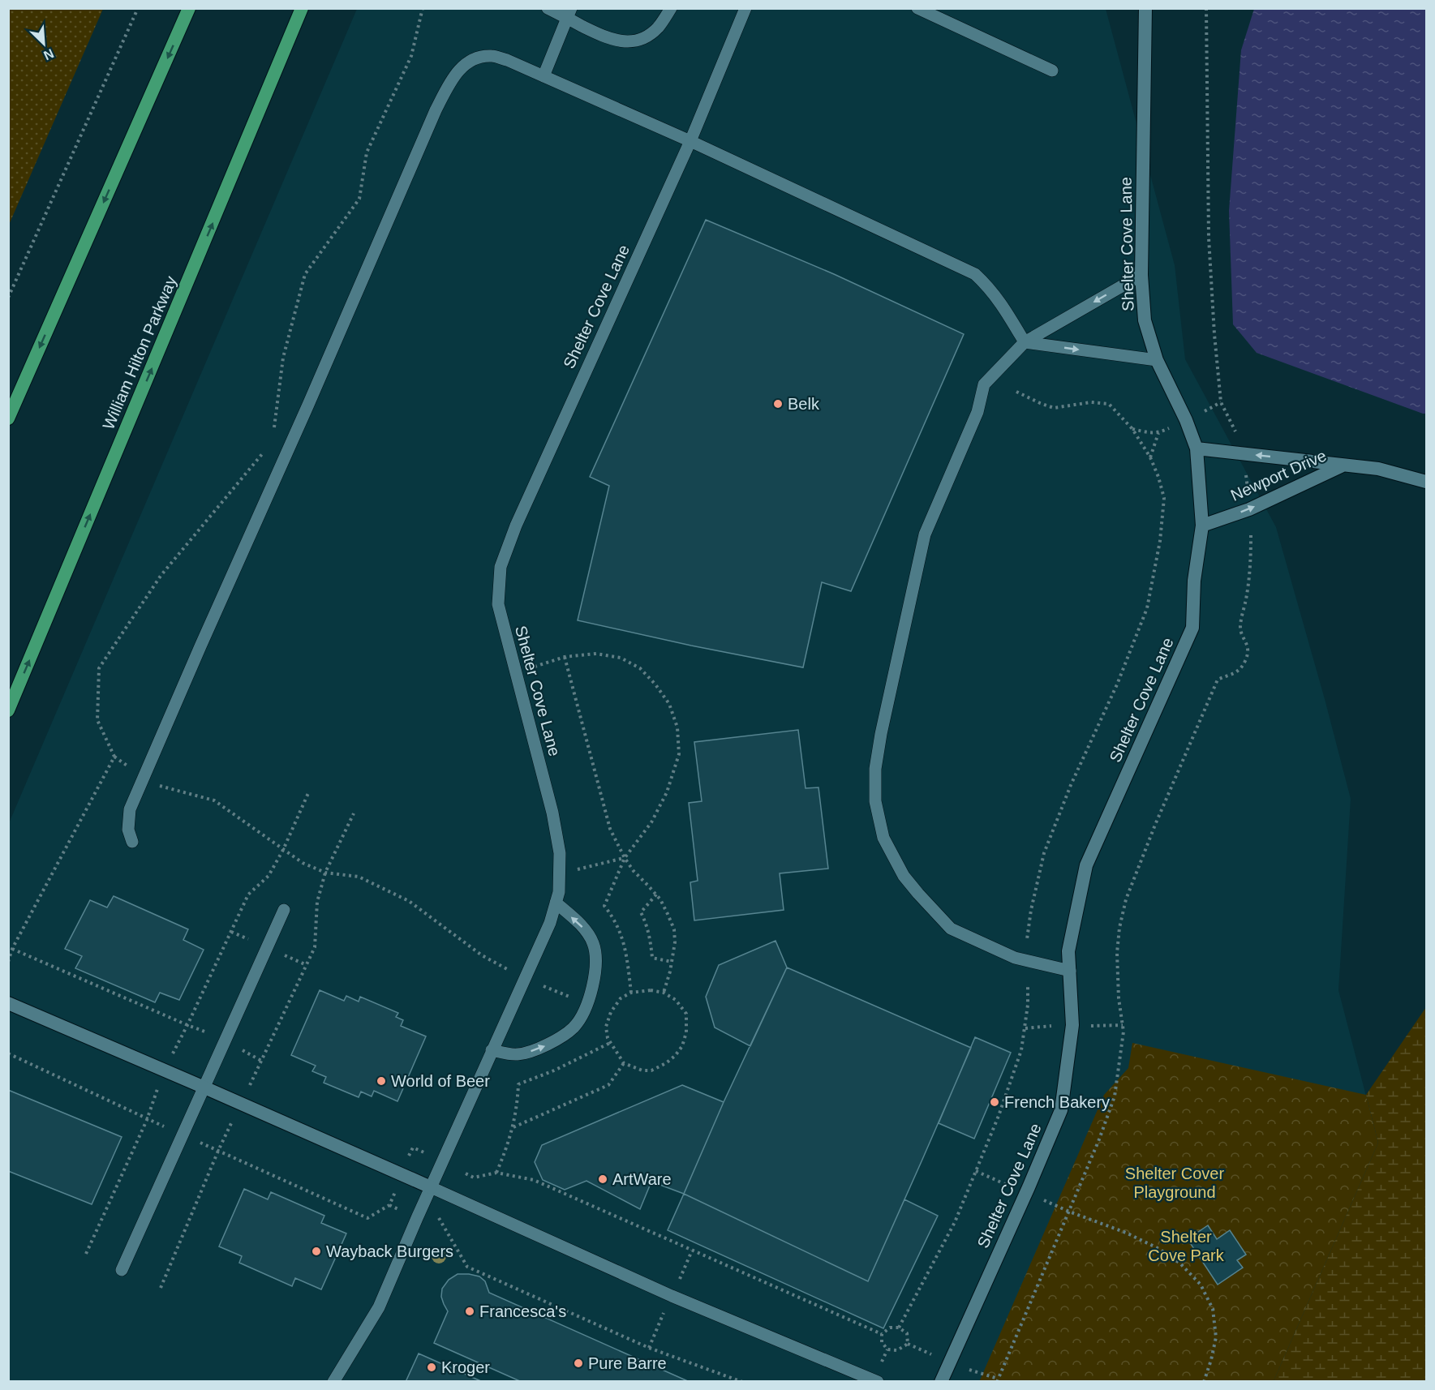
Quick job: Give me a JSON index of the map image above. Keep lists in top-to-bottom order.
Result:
{
  "streets": {
    "highway": ["William Hilton Parkway"],
    "street": ["Shelter Cove Lane", "Newport Drive"]
  },
  "crossings": [
    ["Shelter Cove Lane", "Newport Drive"]
  ],
  "one_way": ["Newport Drive"],
  "parks": ["Shelter Cover Playground", "Shelter Cove Park"],
  "places": [
    "Belk",
    "World of Beer",
    "French Bakery",
    "ArtWare",
    "Wayback Burgers",
    "Francesca's",
    "Pure Barre",
    "Kroger"
  ],
  "north": "bottom right"
}
